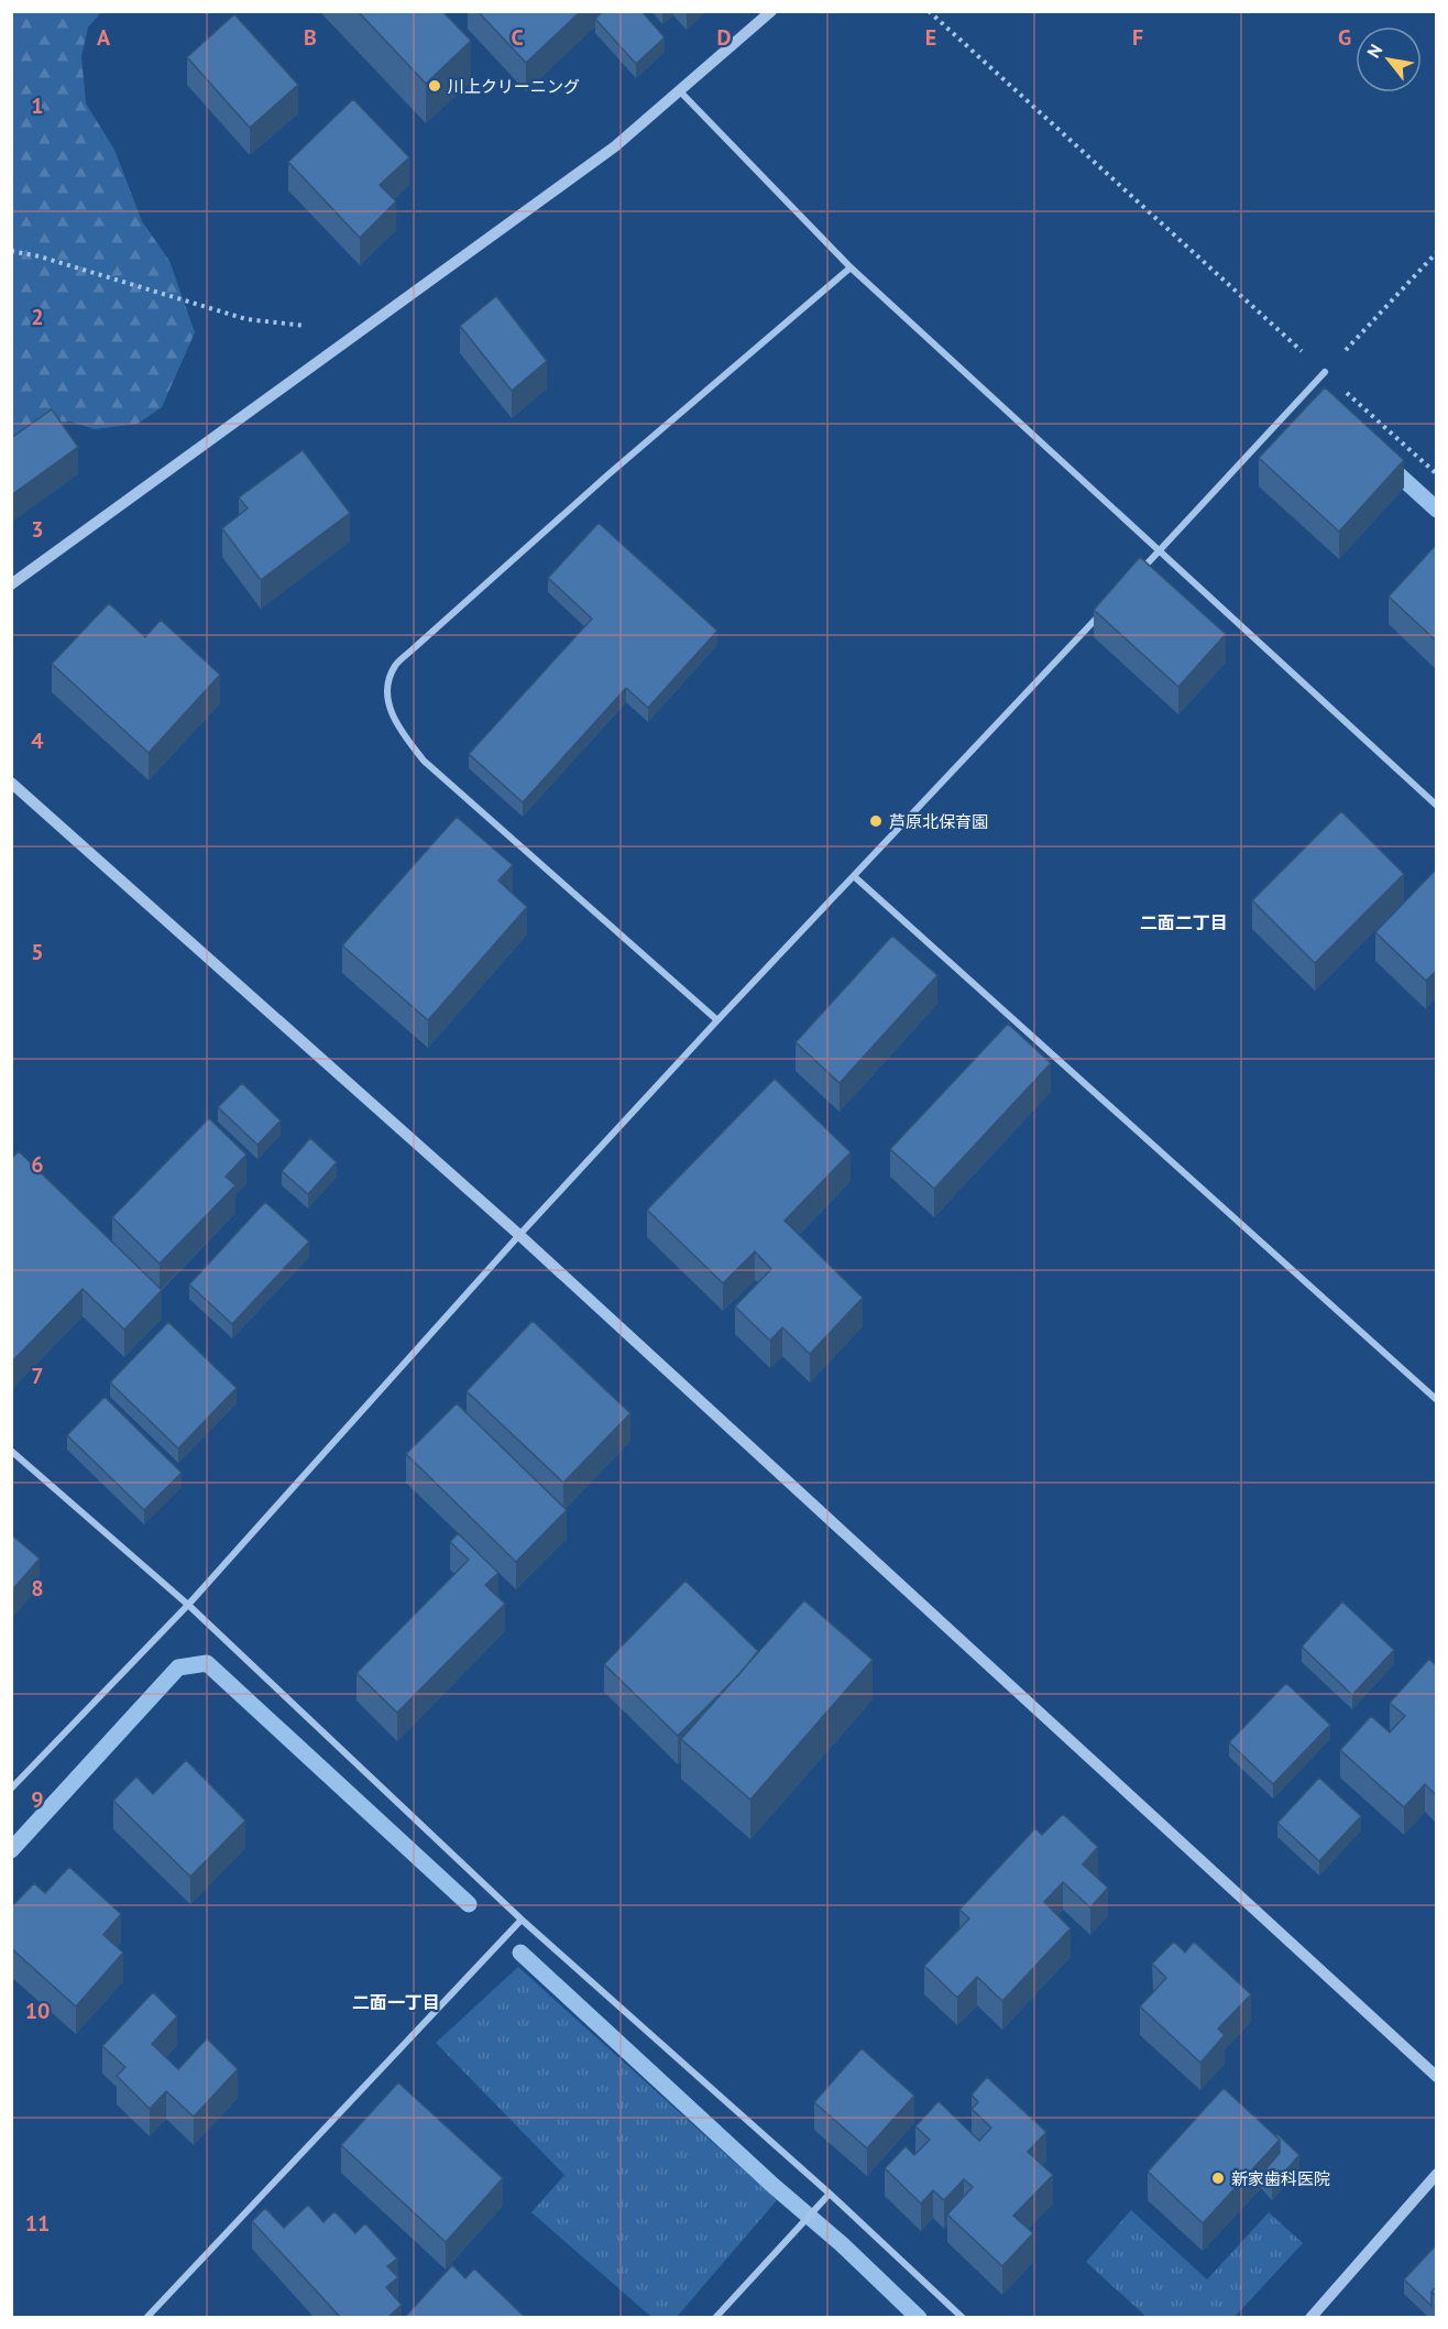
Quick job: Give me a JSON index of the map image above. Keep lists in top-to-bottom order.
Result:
{
  "districts": ["二面二丁目", "二面一丁目"],
  "places": ["川上クリーニング", "芦原北保育園", "新家歯科医院"],
  "north": "top left",
  "grid": {
    "columns": [
      "A",
      "B",
      "C",
      "D",
      "E",
      "F",
      "G"
    ],
    "rows": [
      "1",
      "2",
      "3",
      "4",
      "5",
      "6",
      "7",
      "8",
      "9",
      "10",
      "11"
    ]
  }
}
